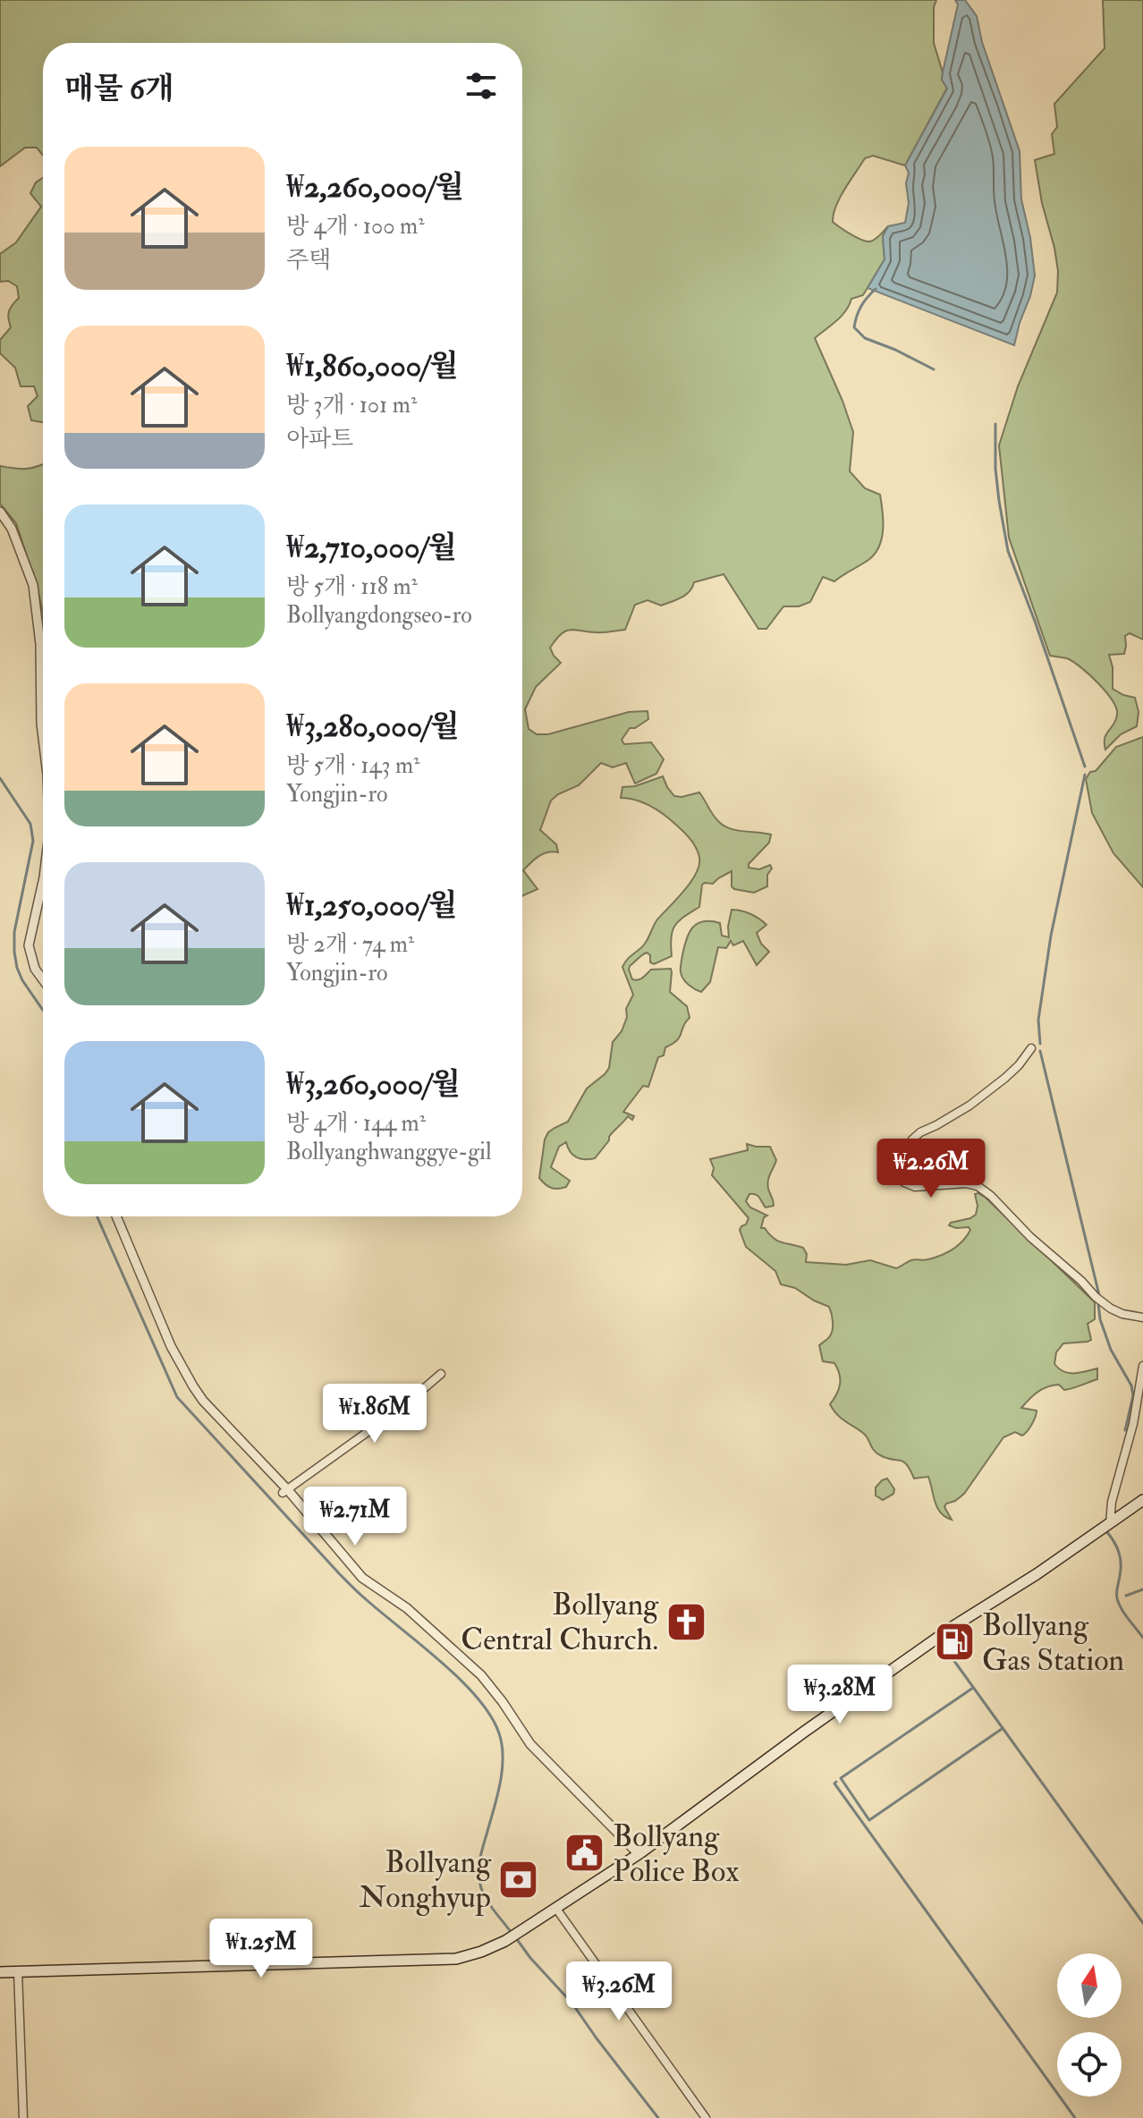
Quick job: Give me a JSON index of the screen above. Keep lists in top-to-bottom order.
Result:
{
  "places": {
    "church": ["Bollyang Central Church."],
    "fuel station": ["Bollyang Gas Station"],
    "public building": ["Bollyang Police Box"],
    "bank": ["Bollyang Nonghyup"]
  },
  "north": "top",
  "page": {
    "heading": "매물 6개",
    "list": [
      {
        "name": "₩2,260,000/월",
        "note": "방 4개 · 100 m² · 주택"
      },
      {
        "name": "₩1,860,000/월",
        "note": "방 3개 · 101 m² · 아파트"
      },
      {
        "name": "₩2,710,000/월",
        "note": "방 5개 · 118 m² · Bollyangdongseo-ro"
      },
      {
        "name": "₩3,280,000/월",
        "note": "방 5개 · 143 m² · Yongjin-ro"
      },
      {
        "name": "₩1,250,000/월",
        "note": "방 2개 · 74 m² · Yongjin-ro"
      },
      {
        "name": "₩3,260,000/월",
        "note": "방 4개 · 144 m² · Bollyanghwanggye-gil"
      }
    ],
    "price": [
      "₩2.26M",
      "₩1.86M",
      "₩2.71M",
      "₩3.28M",
      "₩1.25M",
      "₩3.26M"
    ]
  }
}
